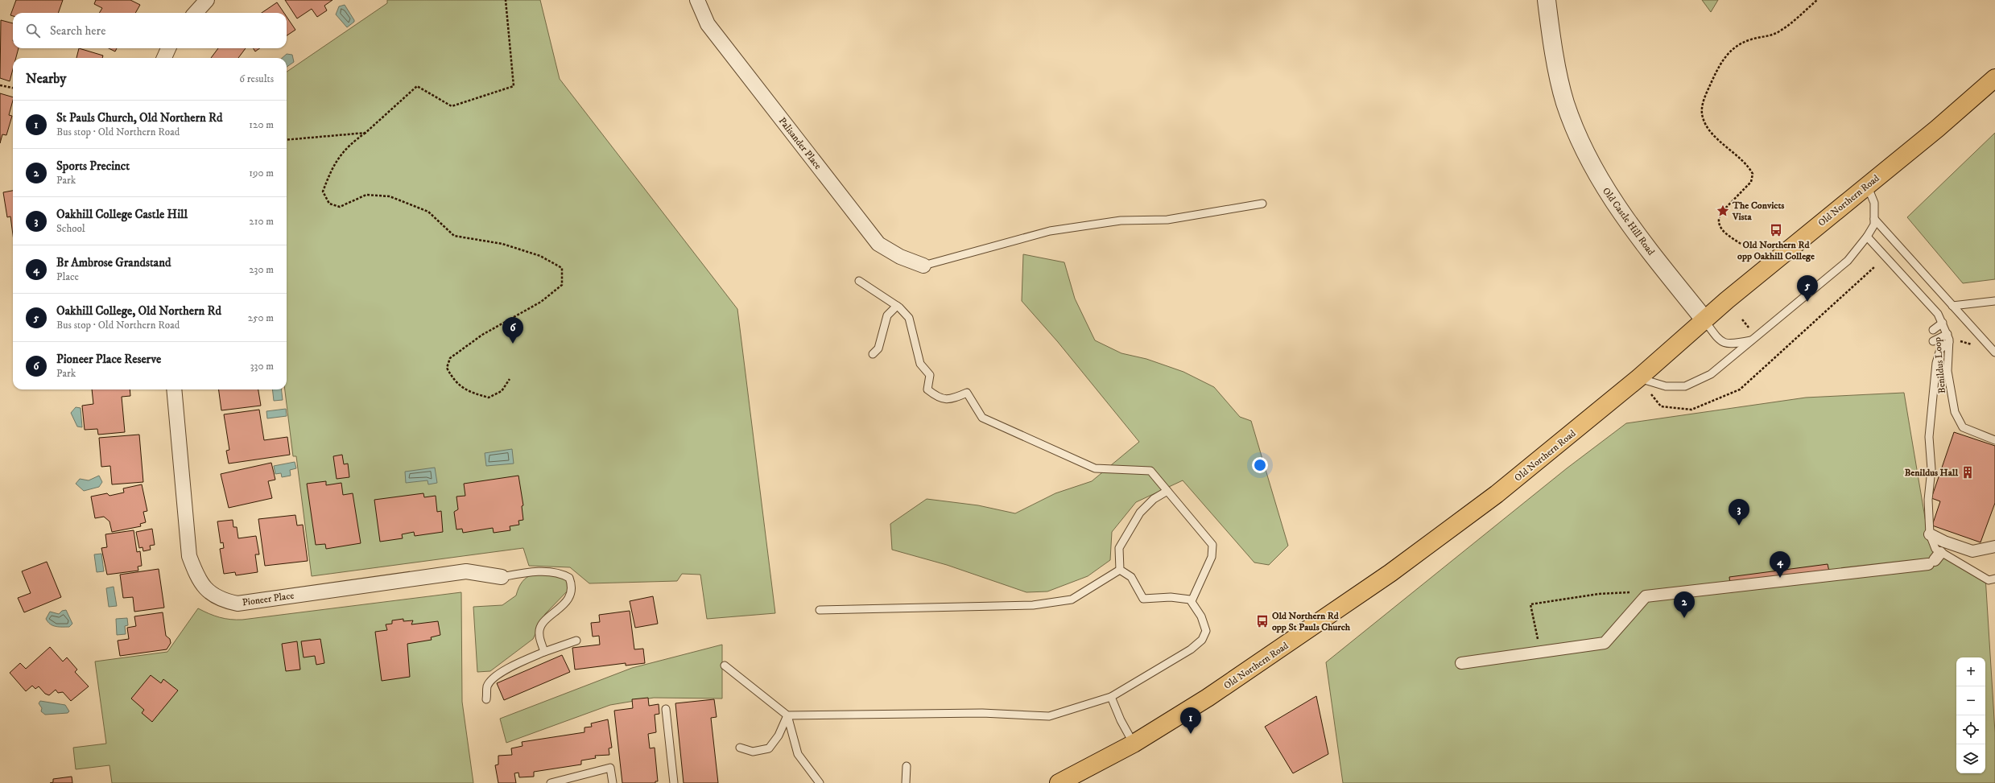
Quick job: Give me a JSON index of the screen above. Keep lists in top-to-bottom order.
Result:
{
  "streets": {
    "main road": ["Old Northern Road"],
    "street": ["Palisander Place", "Old Castle Hill Road", "Pioneer Place"],
    "lane": ["Benildus Loop"]
  },
  "crossings": [
    ["Old Northern Road", "Old Castle Hill Road"]
  ],
  "places": {
    "place": ["The Convicts Vista"],
    "bus stop": ["Old Northern Rd opp Oakhill College", "Old Northern Rd opp St Pauls Church"],
    "building": ["Benildus Hall"]
  },
  "page": {
    "search": "Search here",
    "heading": ["Nearby", "6 results"],
    "list": [
      {
        "mark": "1",
        "name": "St Pauls Church, Old Northern Rd",
        "note": "Bus stop · Old Northern Road",
        "value": "120 m"
      },
      {
        "mark": "2",
        "name": "Sports Precinct",
        "note": "Park",
        "value": "190 m"
      },
      {
        "mark": "3",
        "name": "Oakhill College Castle Hill",
        "note": "School",
        "value": "210 m"
      },
      {
        "mark": "4",
        "name": "Br Ambrose Grandstand",
        "note": "Place",
        "value": "230 m"
      },
      {
        "mark": "5",
        "name": "Oakhill College, Old Northern Rd",
        "note": "Bus stop · Old Northern Road",
        "value": "250 m"
      },
      {
        "mark": "6",
        "name": "Pioneer Place Reserve",
        "note": "Park",
        "value": "330 m"
      }
    ],
    "pins": [
      "5",
      "6",
      "3",
      "4",
      "2",
      "1"
    ],
    "map_buttons": ["+", "−"]
  }
}
